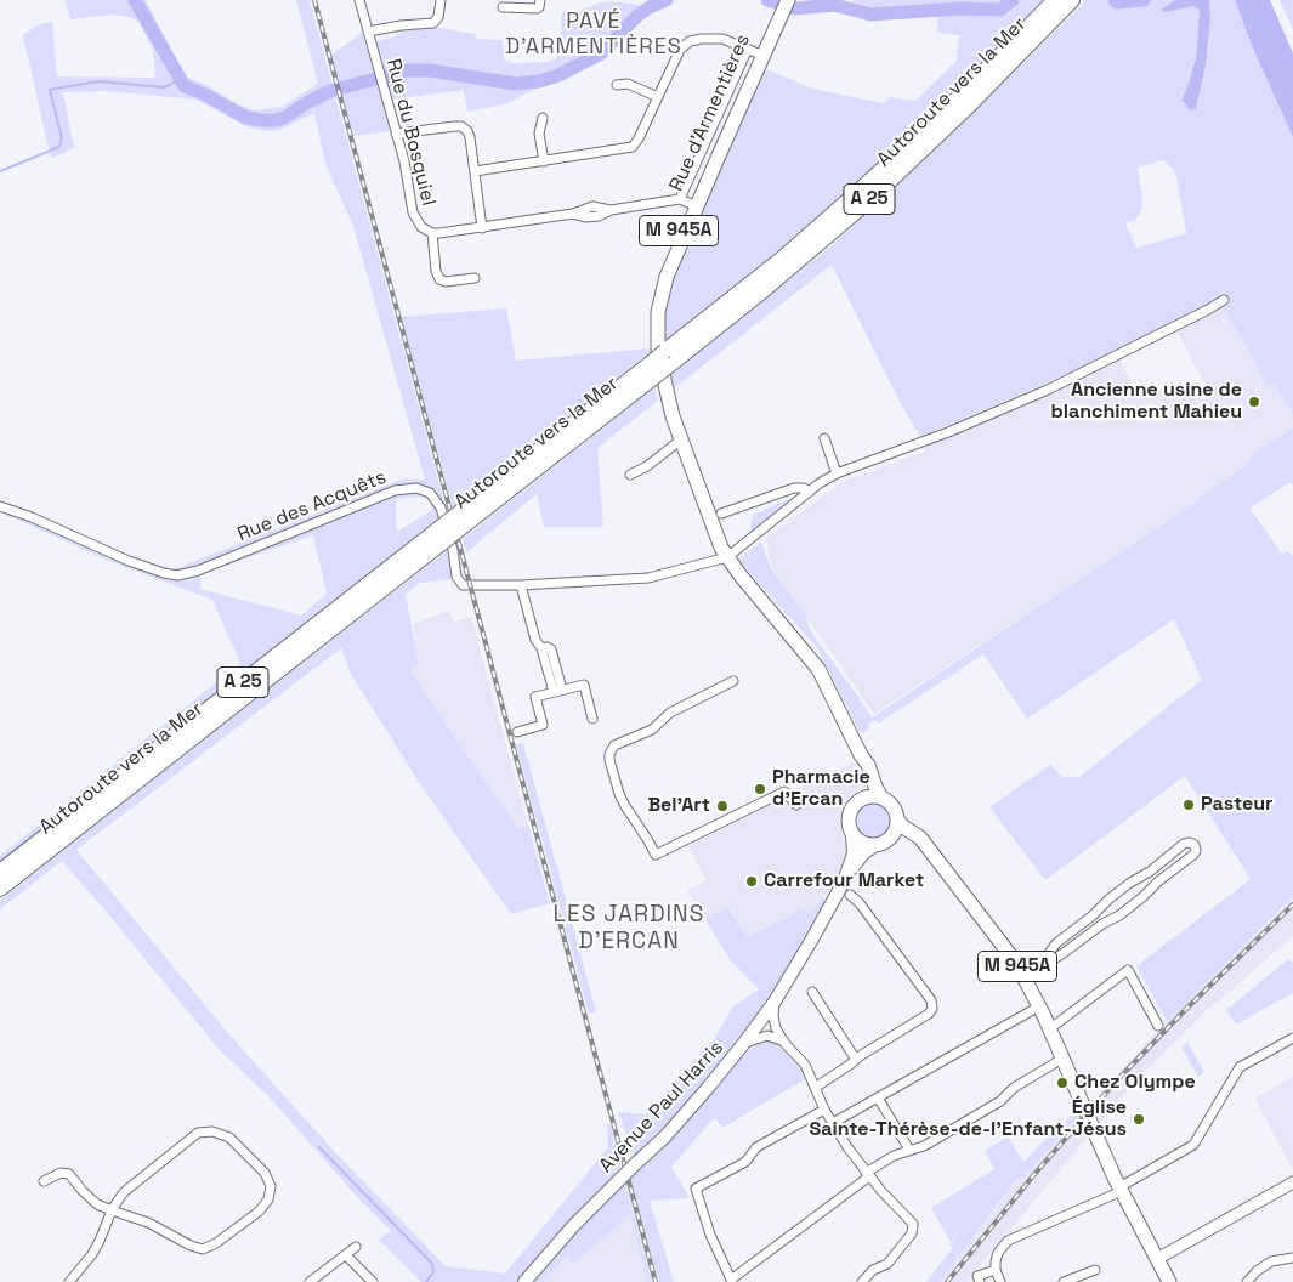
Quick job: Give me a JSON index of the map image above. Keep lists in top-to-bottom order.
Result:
{
  "streets": {
    "highway": ["Autoroute vers la Mer", "A 25"],
    "main road": ["Rue d'Armentières", "M 945A", "Avenue Paul Harris"],
    "street": ["Rue du Bosquiel", "Rue des Acquêts"]
  },
  "crossings": [
    ["Autoroute vers la Mer", "A 25"],
    ["Rue d'Armentières", "Rue du Bosquiel"],
    ["Rue d'Armentières", "M 945A"],
    ["Rue d'Armentières", "Rue des Acquêts"],
    ["Rue d'Armentières", "Avenue Paul Harris"],
    ["M 945A", "Avenue Paul Harris"]
  ],
  "districts": ["PAVÉ D'ARMENTIÈRES", "LES JARDINS D'ERCAN"],
  "places": [
    "Ancienne usine de blanchiment Mahieu",
    "Pharmacie d'Ercan",
    "Pasteur",
    "Bel'Art",
    "Carrefour Market",
    "Chez Olympe",
    "Église Sainte-Thérèse-de-l'Enfant-Jésus"
  ]
}
